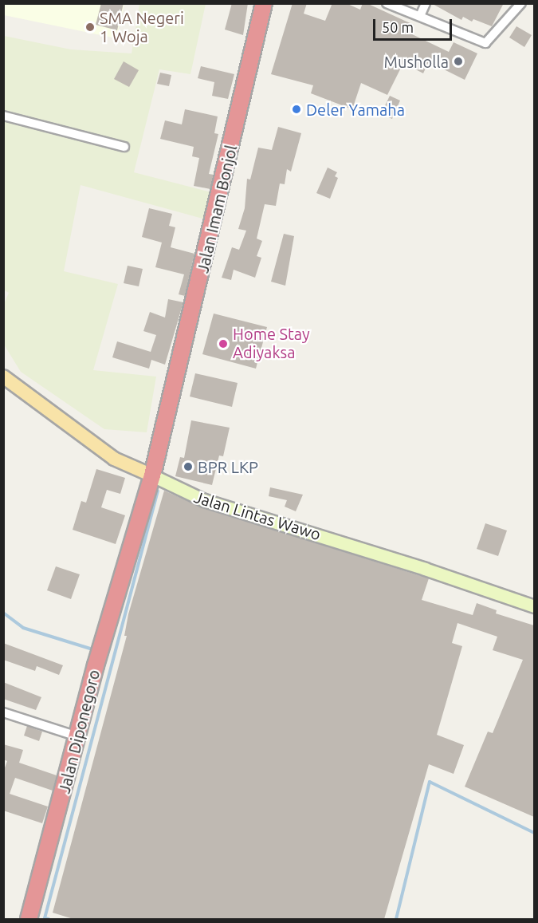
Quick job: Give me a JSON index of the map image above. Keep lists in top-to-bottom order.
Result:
{
  "streets": {
    "highway": ["Jalan Imam Bonjol", "Jalan Diponegoro"],
    "main road": ["Jalan Lintas Wawo"]
  },
  "crossings": [
    ["Jalan Imam Bonjol", "Jalan Lintas Wawo"],
    ["Jalan Imam Bonjol", "Jalan Diponegoro"],
    ["Jalan Lintas Wawo", "Jalan Diponegoro"]
  ],
  "places": [
    "SMA Negeri 1 Woja",
    "Musholla",
    "Deler Yamaha",
    "Home Stay Adiyaksa",
    "BPR LKP"
  ],
  "scale_bar": "50 m"
}
